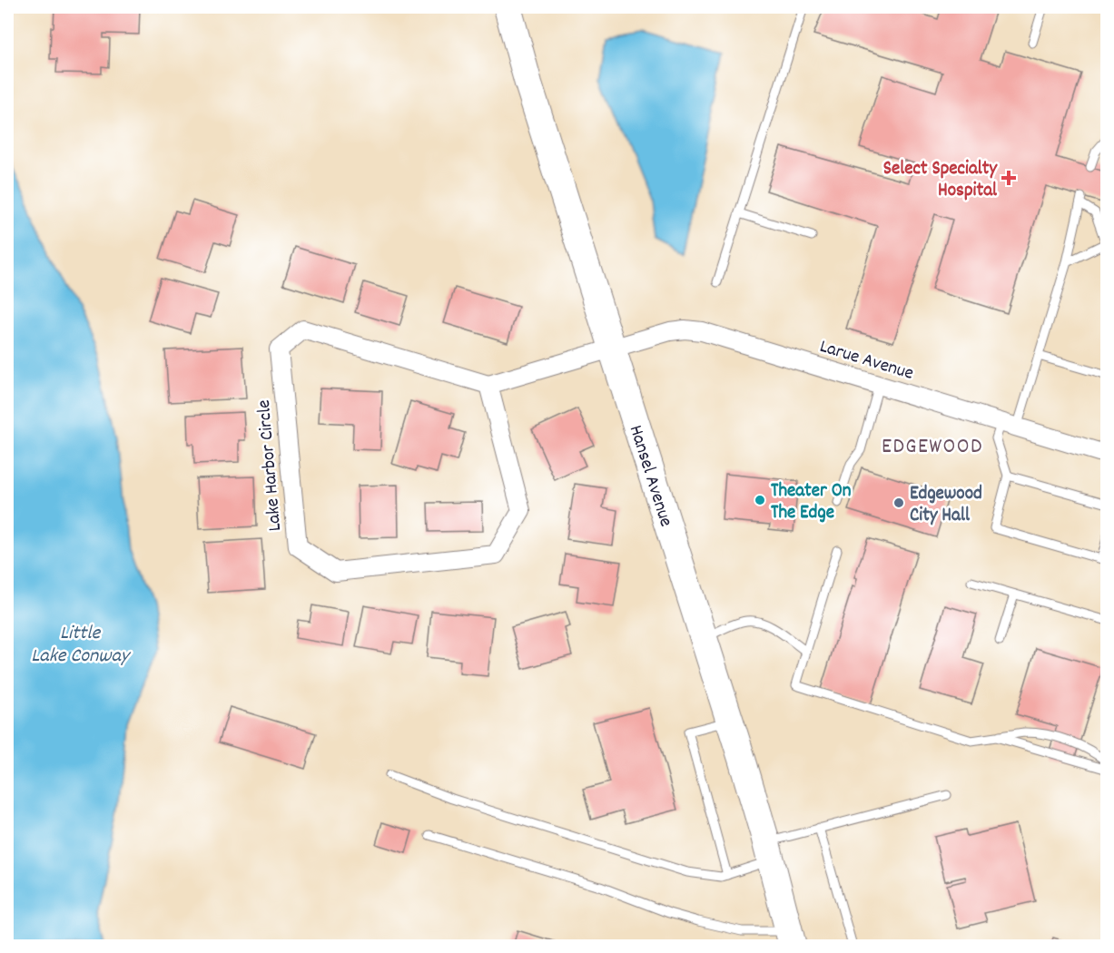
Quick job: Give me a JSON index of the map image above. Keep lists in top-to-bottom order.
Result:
{
  "streets": {
    "main road": ["Hansel Avenue"],
    "street": ["Larue Avenue", "Lake Harbor Circle"]
  },
  "crossings": [
    ["Larue Avenue", "Lake Harbor Circle"],
    ["Larue Avenue", "Hansel Avenue"]
  ],
  "districts": ["EDGEWOOD"],
  "water": ["Little Lake Conway"],
  "places": {
    "health": ["Select Specialty Hospital"],
    "other": ["Theater On The Edge", "Edgewood City Hall"]
  }
}
